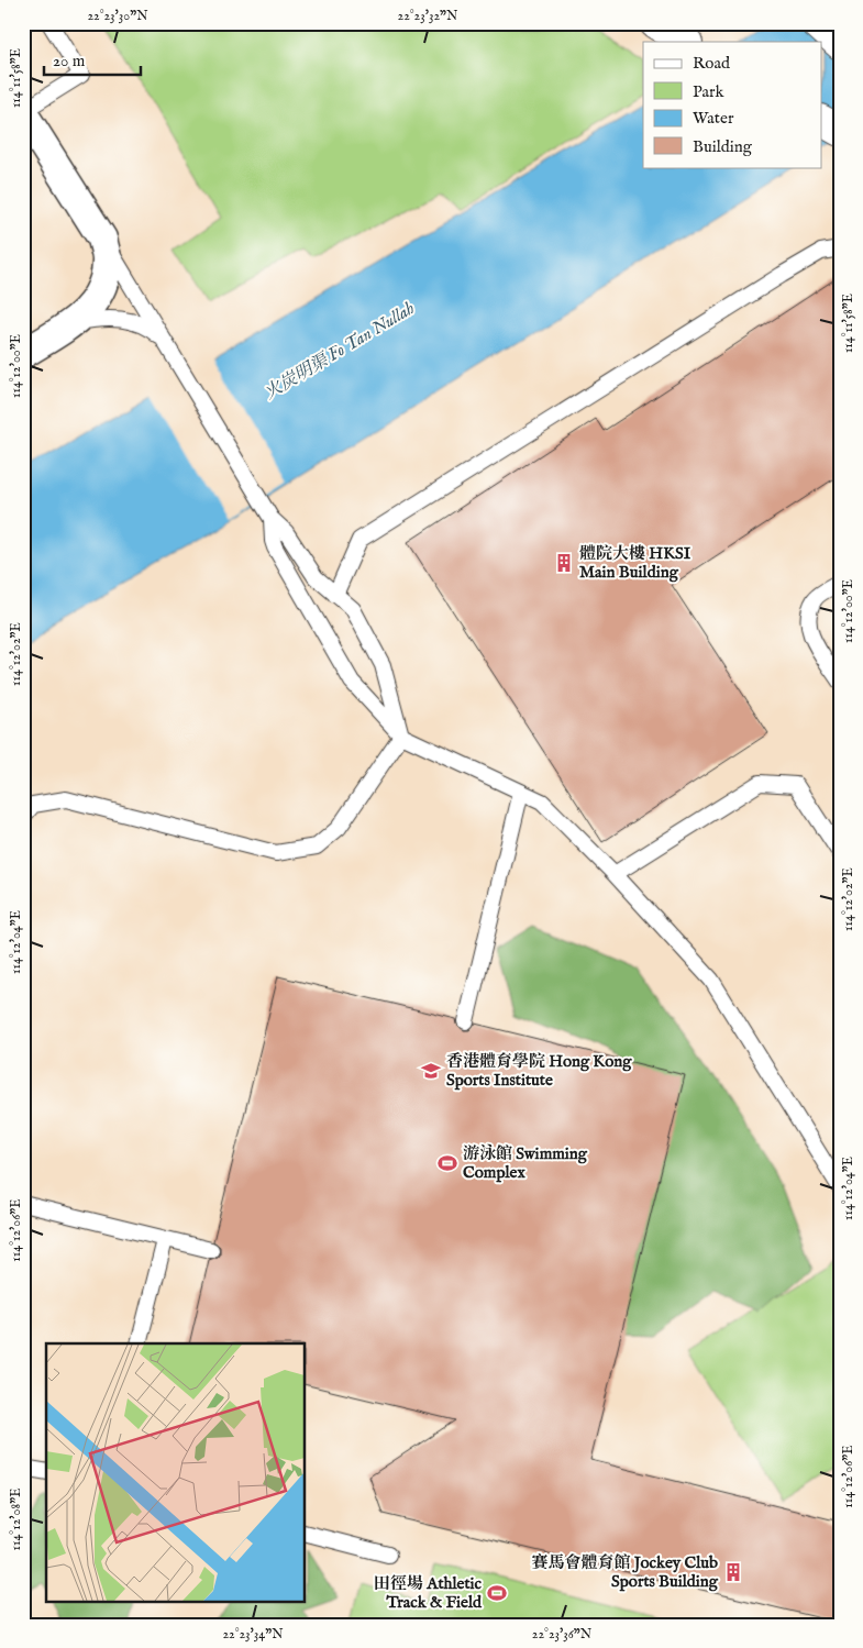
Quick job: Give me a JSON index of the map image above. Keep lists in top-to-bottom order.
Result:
{
  "water": ["火炭明渠 Fo Tan Nullah"],
  "places": {
    "building": ["體院大樓 HKSI Main Building", "賽馬會體育館 Jockey Club Sports Building"],
    "school or university": ["香港體育學院 Hong Kong Sports Institute"],
    "sports": ["游泳館 Swimming Complex", "田徑場 Athletic Track & Field"]
  },
  "legend": [
    "Road",
    "Park",
    "Water",
    "Building"
  ],
  "scale_bar": "20 m",
  "coordinates": [
    "22°23'30\"N",
    "22°23'32\"N",
    "114°11'58\"E",
    "114°12'00\"E",
    "114°12'02\"E",
    "114°12'04\"E",
    "114°12'06\"E",
    "114°12'08\"E",
    "22°23'34\"N",
    "22°23'36\"N"
  ]
}
